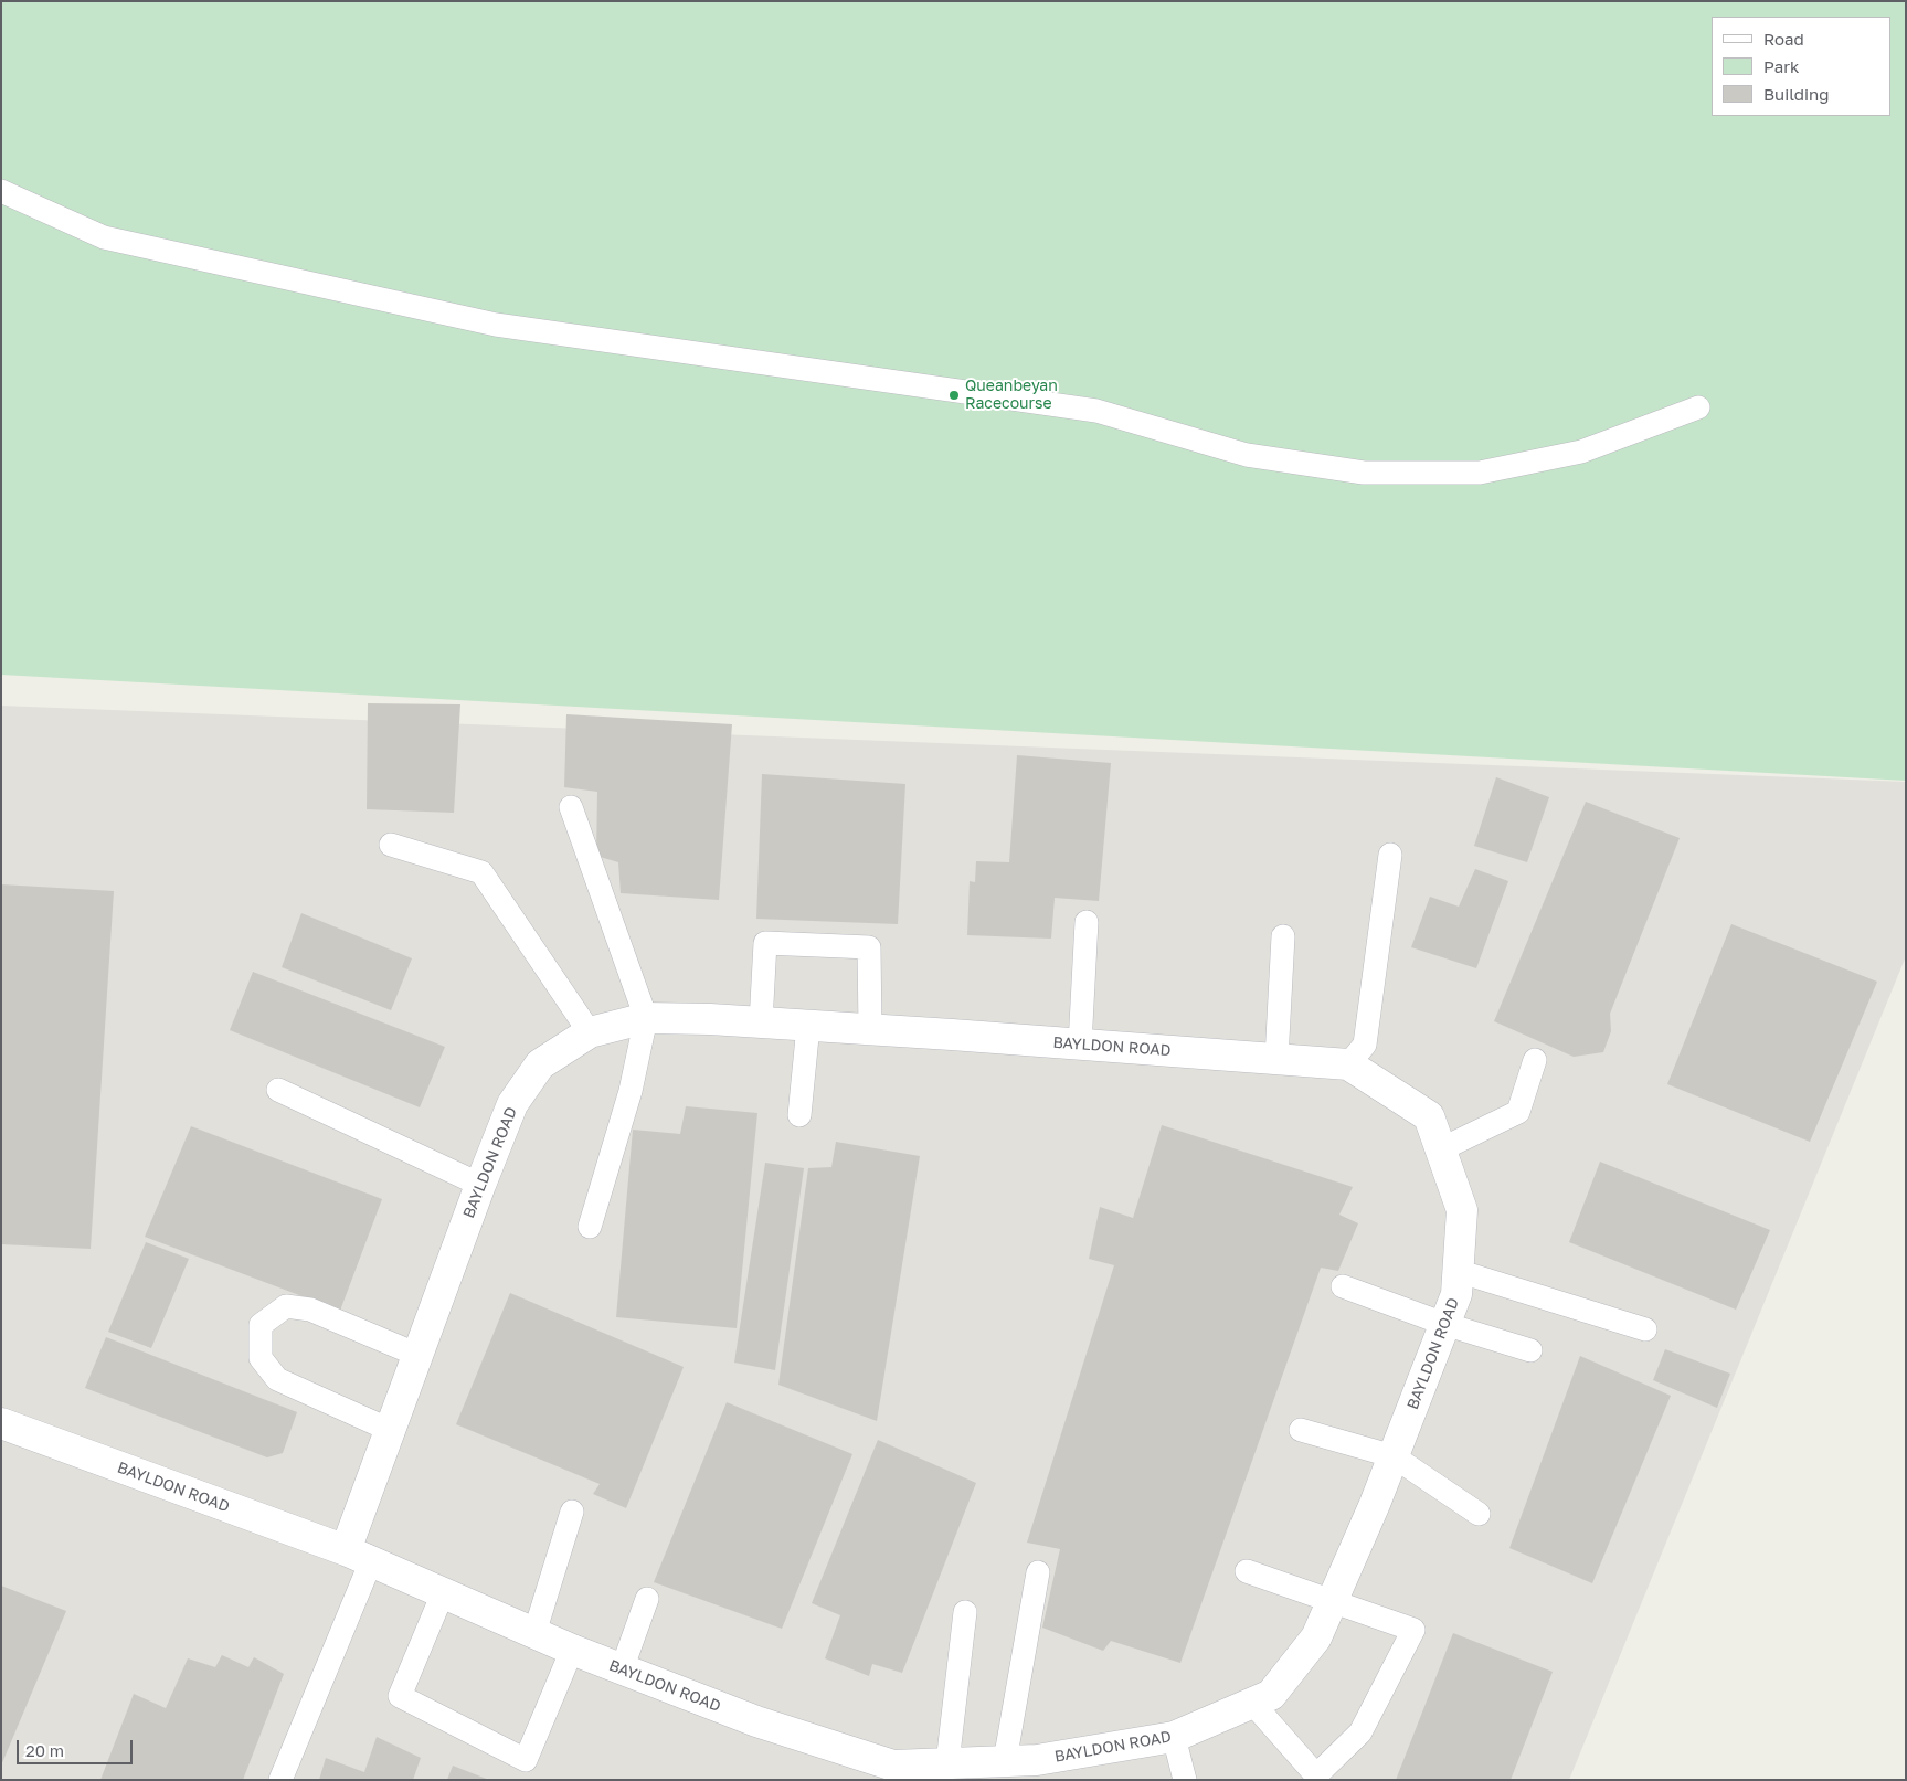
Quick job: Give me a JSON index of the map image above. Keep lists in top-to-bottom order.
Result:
{
  "streets": {
    "street": ["BAYLDON ROAD"]
  },
  "places": ["Queanbeyan Racecourse"],
  "legend": ["Road", "Park", "Building"],
  "scale_bar": "20 m"
}
